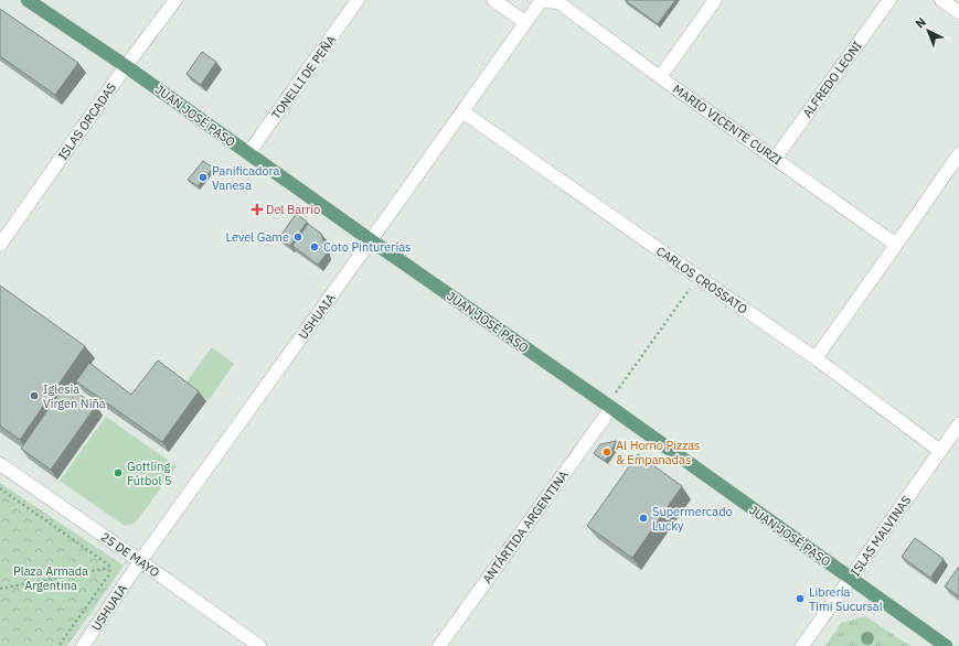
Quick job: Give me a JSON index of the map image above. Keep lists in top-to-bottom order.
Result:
{
  "streets": {
    "main road": ["JUAN JOSÉ PASO"],
    "street": [
      "TONELLI DE PEÑA",
      "ALFREDO LEONI",
      "ISLAS ORCADAS",
      "MARIO VICENTE CURZI",
      "CARLOS CROSSATO",
      "USHUAIA",
      "ANTÁRTIDA ARGENTINA",
      "ISLAS MALVINAS",
      "25 DE MAYO"
    ]
  },
  "crossings": [
    ["TONELLI DE PEÑA", "JUAN JOSÉ PASO"],
    ["ALFREDO LEONI", "MARIO VICENTE CURZI"],
    ["JUAN JOSÉ PASO", "ISLAS ORCADAS"],
    ["JUAN JOSÉ PASO", "USHUAIA"],
    ["JUAN JOSÉ PASO", "ANTÁRTIDA ARGENTINA"],
    ["JUAN JOSÉ PASO", "ISLAS MALVINAS"],
    ["MARIO VICENTE CURZI", "USHUAIA"],
    ["CARLOS CROSSATO", "USHUAIA"],
    ["CARLOS CROSSATO", "ISLAS MALVINAS"],
    ["USHUAIA", "25 DE MAYO"]
  ],
  "parks": ["Plaza Armada Argentina"],
  "places": {
    "other": [
      "Panificadora Vanesa",
      "Level Game",
      "Coto Pinturerías",
      "Iglesia Virgen Niña",
      "Al Horno Pizzas & Empanadas",
      "Gottling Fútbol 5",
      "Supermercado Lucky",
      "Librería Timi Sucursal"
    ],
    "health": ["Del Barrio"]
  },
  "north": "top left"
}
